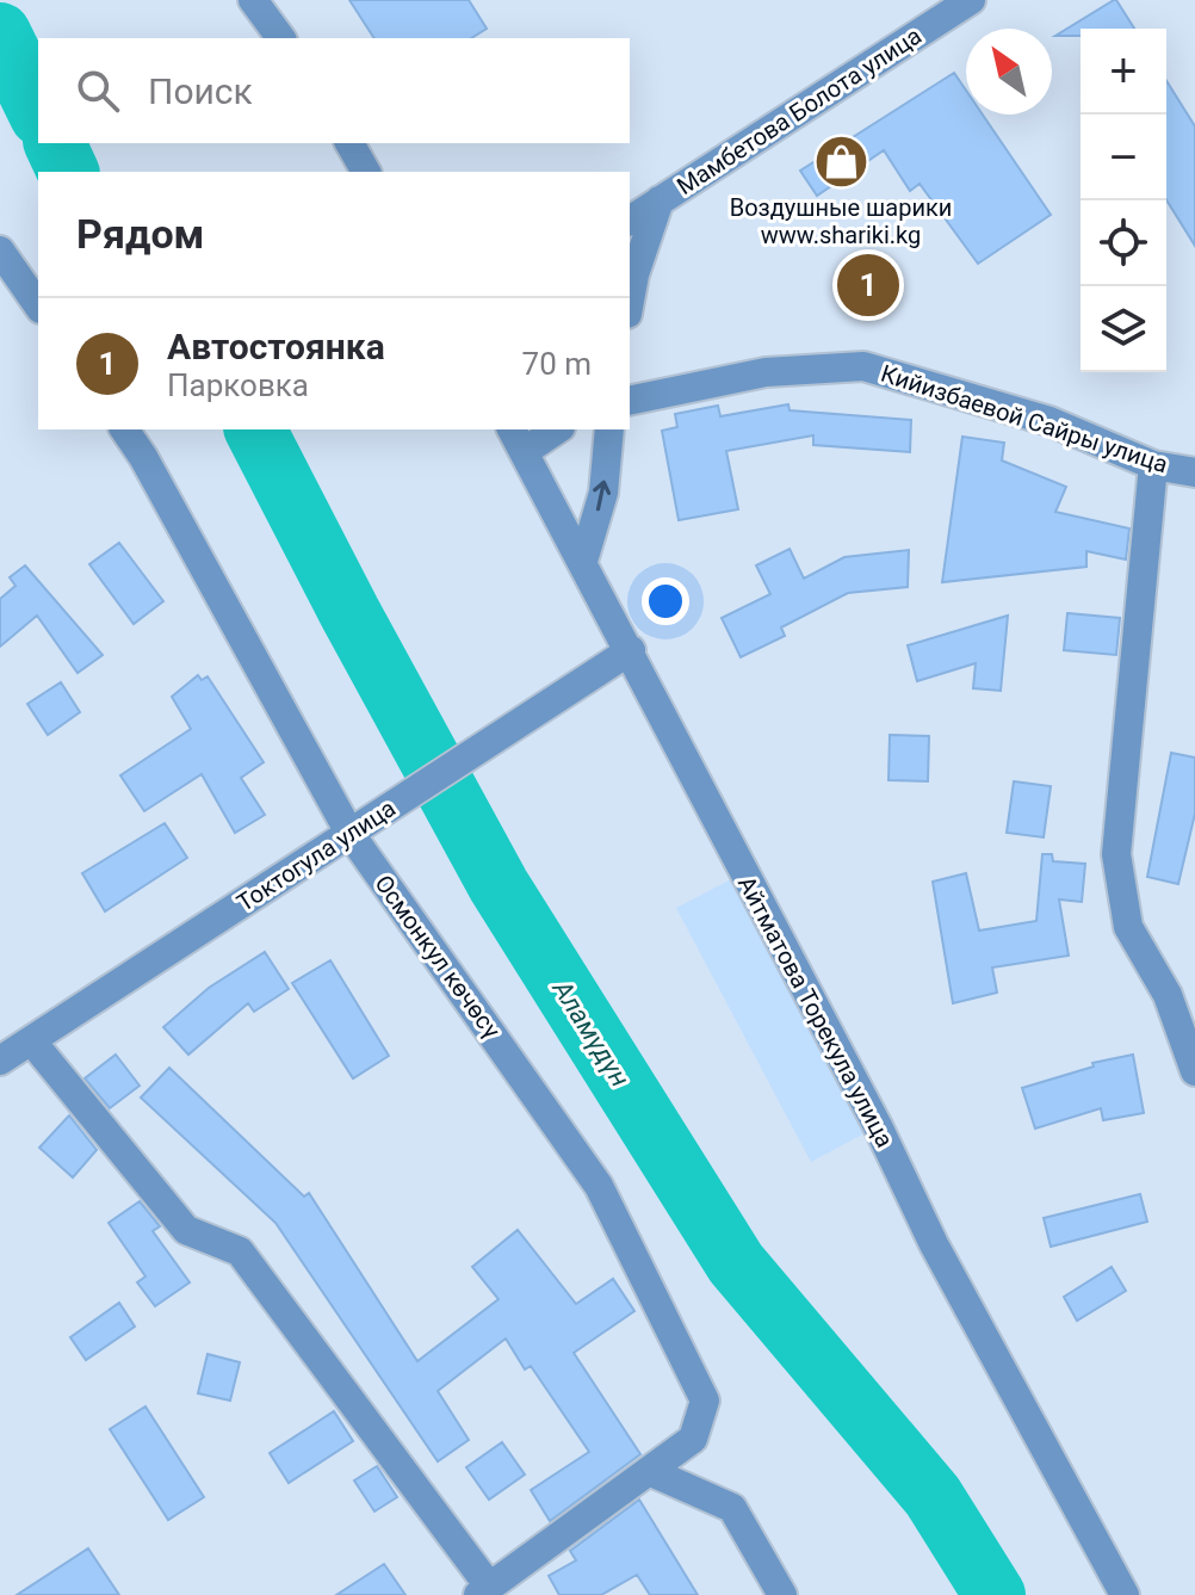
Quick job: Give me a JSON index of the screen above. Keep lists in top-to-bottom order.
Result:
{
  "streets": {
    "street": [
      "Мамбетова Болота улица",
      "Кийизбаевой Сайры улица",
      "Токтогула улица",
      "Осмонкул көчөсү",
      "Айтматова Торекула улица"
    ]
  },
  "crossings": [
    ["Токтогула улица", "Осмонкул көчөсү"],
    ["Токтогула улица", "Айтматова Торекула улица"]
  ],
  "water": ["Аламүдүн"],
  "places": {
    "shop": ["Воздушные шарики www.shariki.kg"]
  },
  "north": "top left",
  "page": {
    "map_buttons": ["+", "−"],
    "search": "Поиск",
    "heading": "Рядом",
    "pins": "1",
    "list": [
      {
        "mark": "1",
        "name": "Автостоянка",
        "note": "Парковка",
        "value": "70 m"
      }
    ]
  }
}
